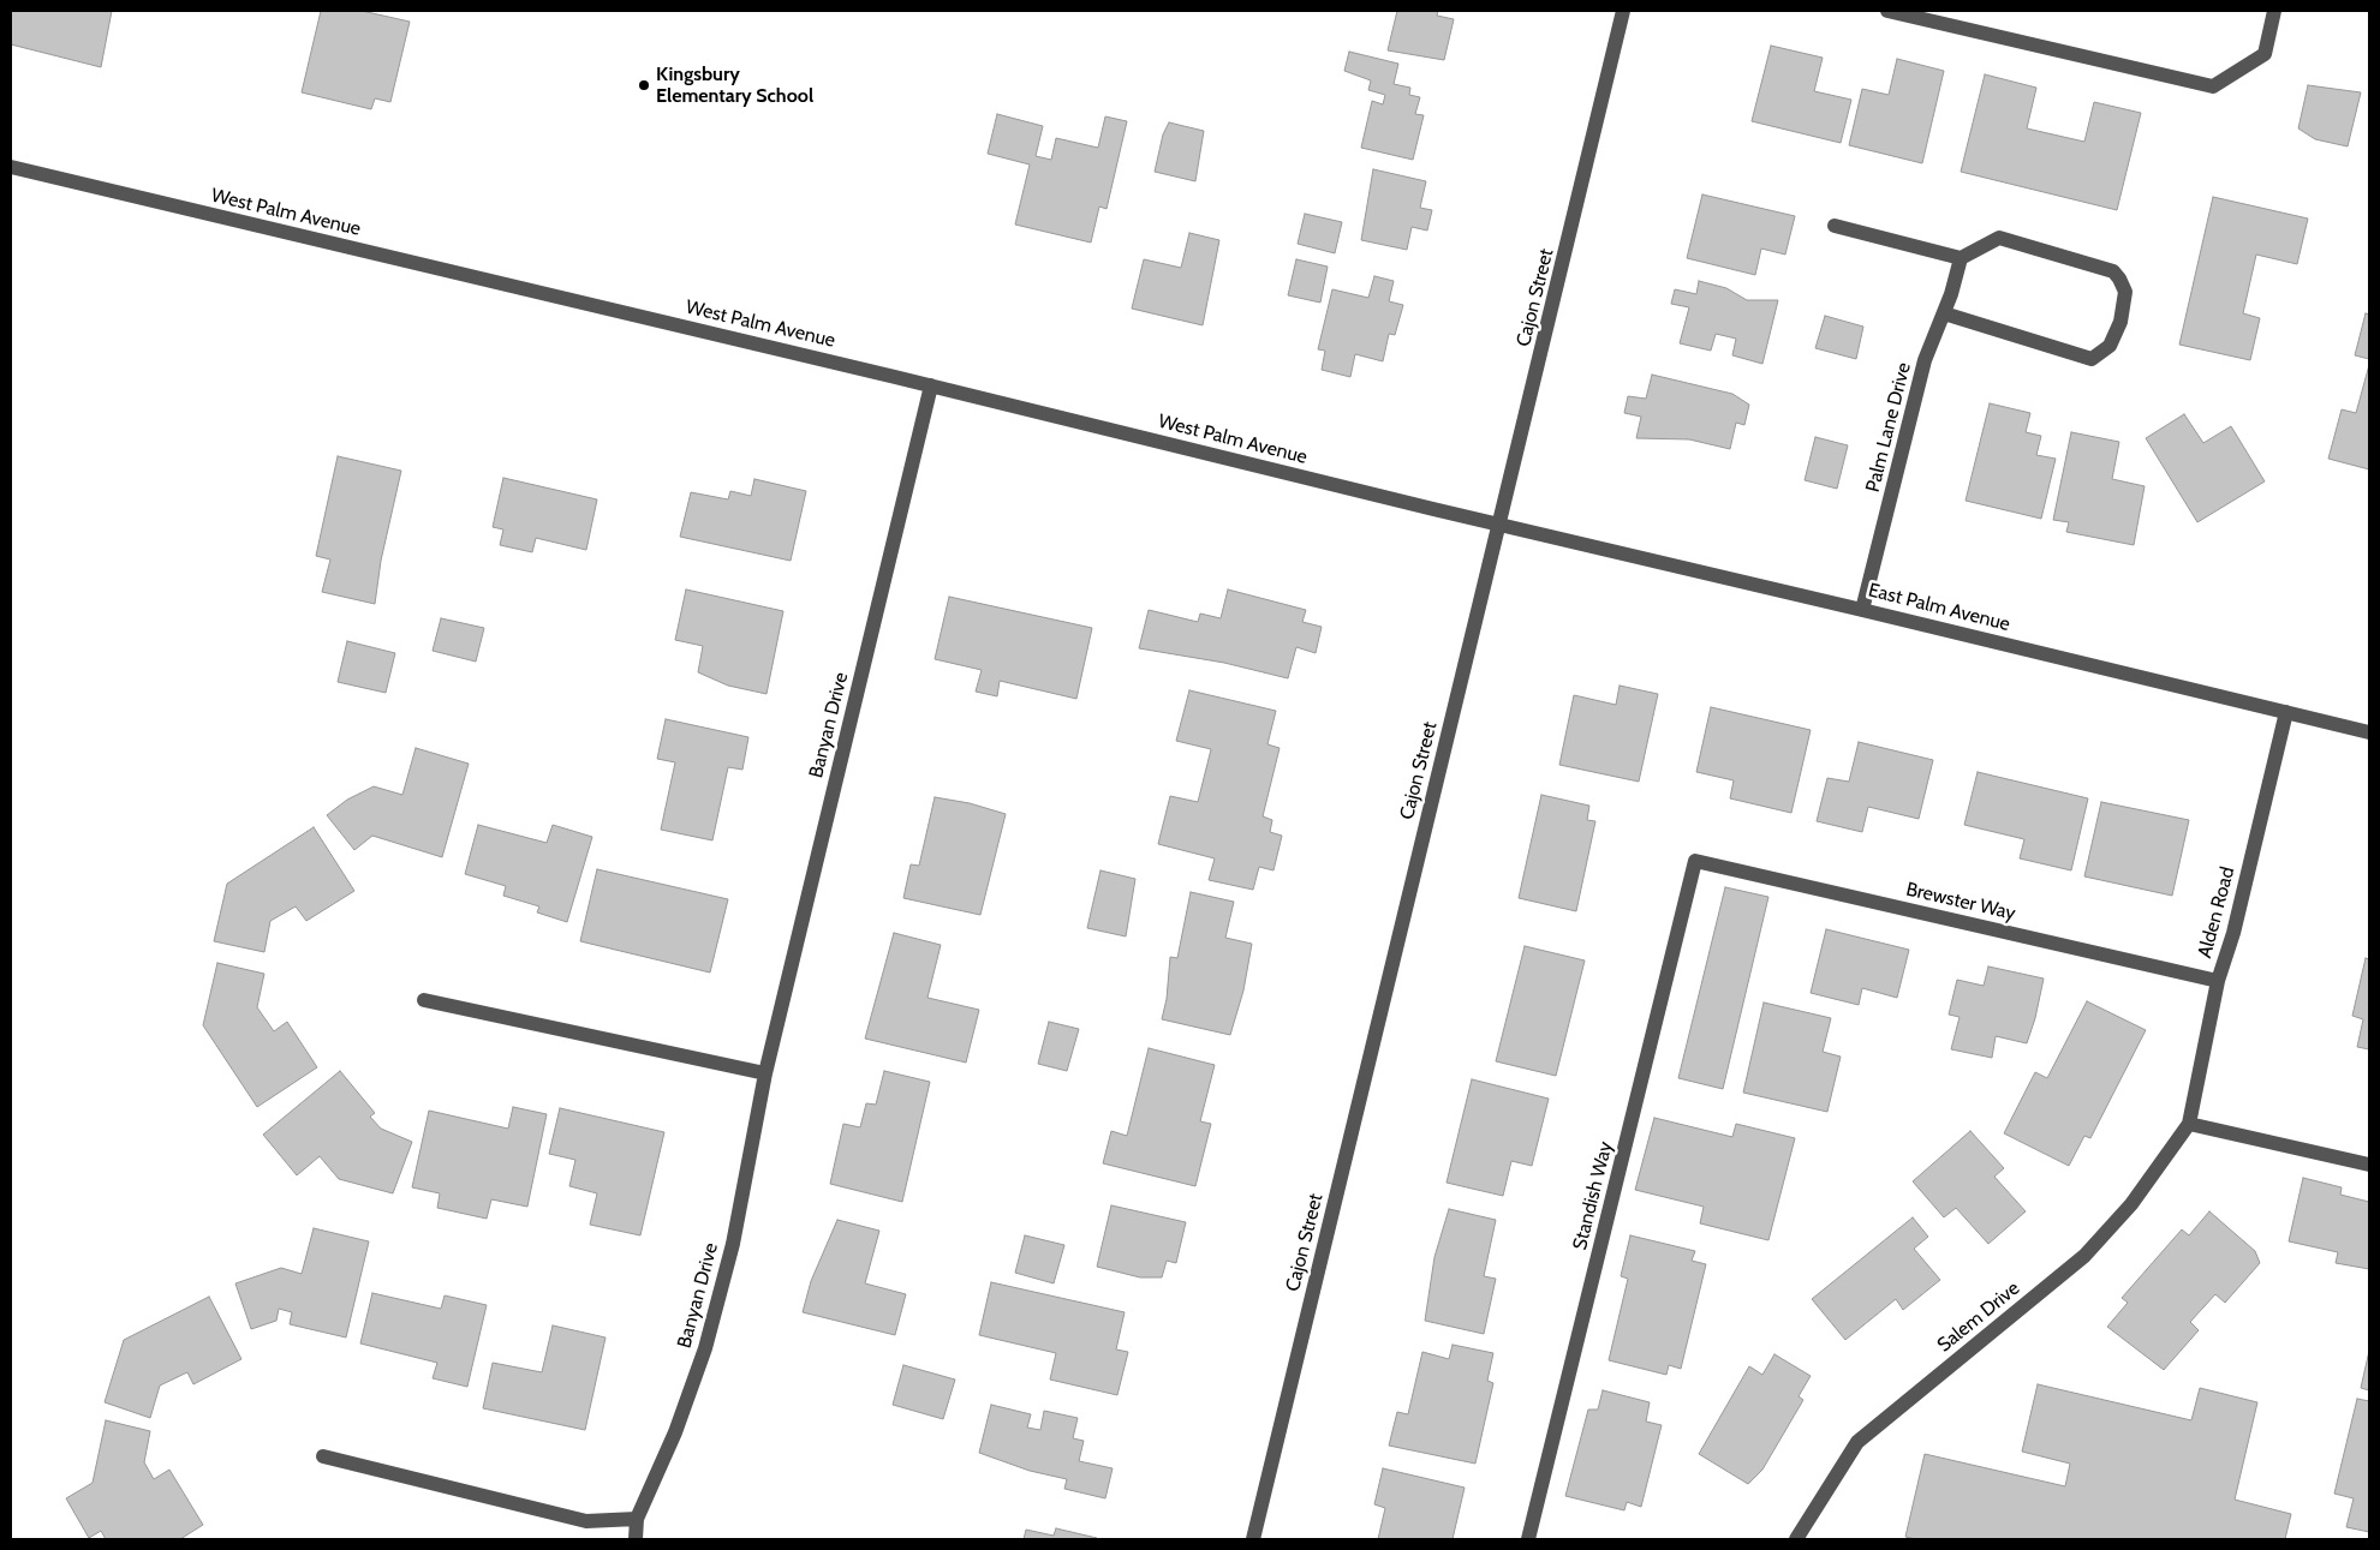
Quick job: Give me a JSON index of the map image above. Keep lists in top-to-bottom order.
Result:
{
  "streets": {
    "street": [
      "West Palm Avenue",
      "Cajon Street",
      "Palm Lane Drive",
      "East Palm Avenue",
      "Banyan Drive",
      "Brewster Way",
      "Alden Road",
      "Standish Way",
      "Salem Drive"
    ]
  },
  "crossings": [
    ["West Palm Avenue", "Cajon Street"],
    ["West Palm Avenue", "East Palm Avenue"],
    ["West Palm Avenue", "Banyan Drive"],
    ["Cajon Street", "East Palm Avenue"],
    ["Palm Lane Drive", "East Palm Avenue"],
    ["East Palm Avenue", "Alden Road"],
    ["Brewster Way", "Alden Road"],
    ["Brewster Way", "Standish Way"],
    ["Alden Road", "Salem Drive"]
  ],
  "places": ["Kingsbury Elementary School"]
}
